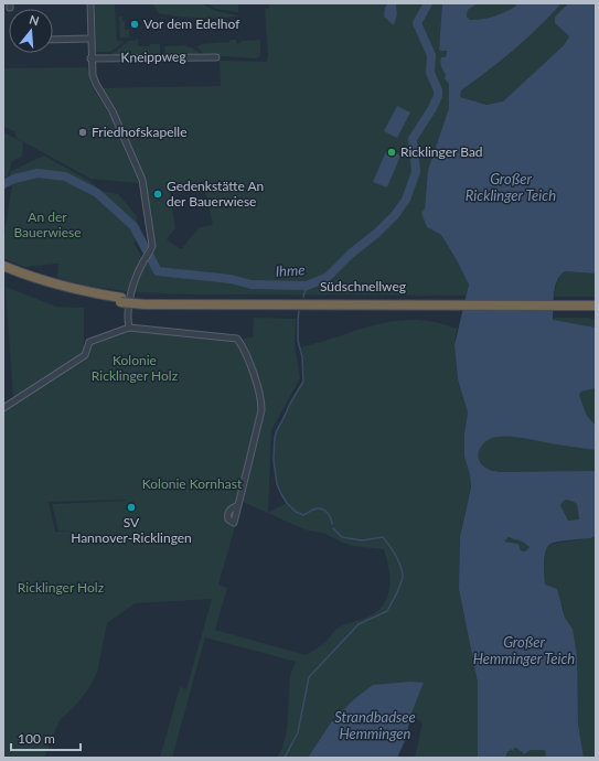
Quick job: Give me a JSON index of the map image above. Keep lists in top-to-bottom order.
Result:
{
  "streets": {
    "highway": ["Südschnellweg"],
    "street": ["Kneippweg"]
  },
  "water": [
    "Großer Ricklinger Teich",
    "Ihme",
    "Großer Hemminger Teich",
    "Strandbadsee Hemmingen"
  ],
  "parks": [
    "An der Bauerwiese",
    "Kolonie Ricklinger Holz",
    "Kolonie Kornhast",
    "Ricklinger Holz"
  ],
  "places": [
    "Vor dem Edelhof",
    "Friedhofskapelle",
    "Ricklinger Bad",
    "Gedenkstätte An der Bauerwiese",
    "SV Hannover-Ricklingen"
  ],
  "scale_bar": "100 m",
  "north": "top"
}
